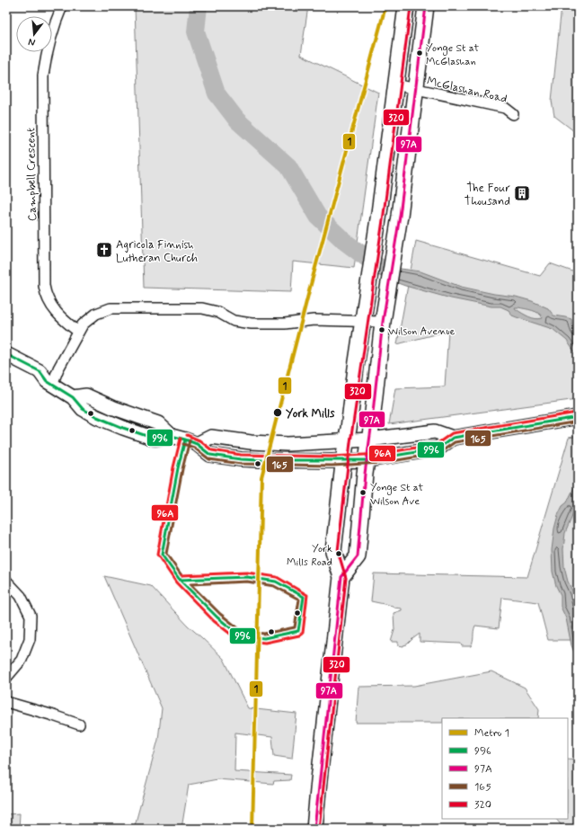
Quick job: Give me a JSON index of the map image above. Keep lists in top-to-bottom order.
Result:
{
  "streets": {
    "street": ["McGlashan Road", "Campbell Crescent"]
  },
  "places": {
    "other": [
      "Yonge St at McGlashan",
      "Wilson Avenue",
      "York Mills",
      "Yonge St at Wilson Ave",
      "York Mills Road"
    ],
    "building": ["The Four Thousand"],
    "church": ["Agricola Finnish Lutheran Church"]
  },
  "lines": [
    "metro line 1",
    "transit line 97A",
    "transit line 320",
    "transit line 996",
    "transit line 96A",
    "transit line 165"
  ],
  "legend": [
    "Metro 1",
    "996",
    "97A",
    "165",
    "320"
  ],
  "north": "bottom"
}
